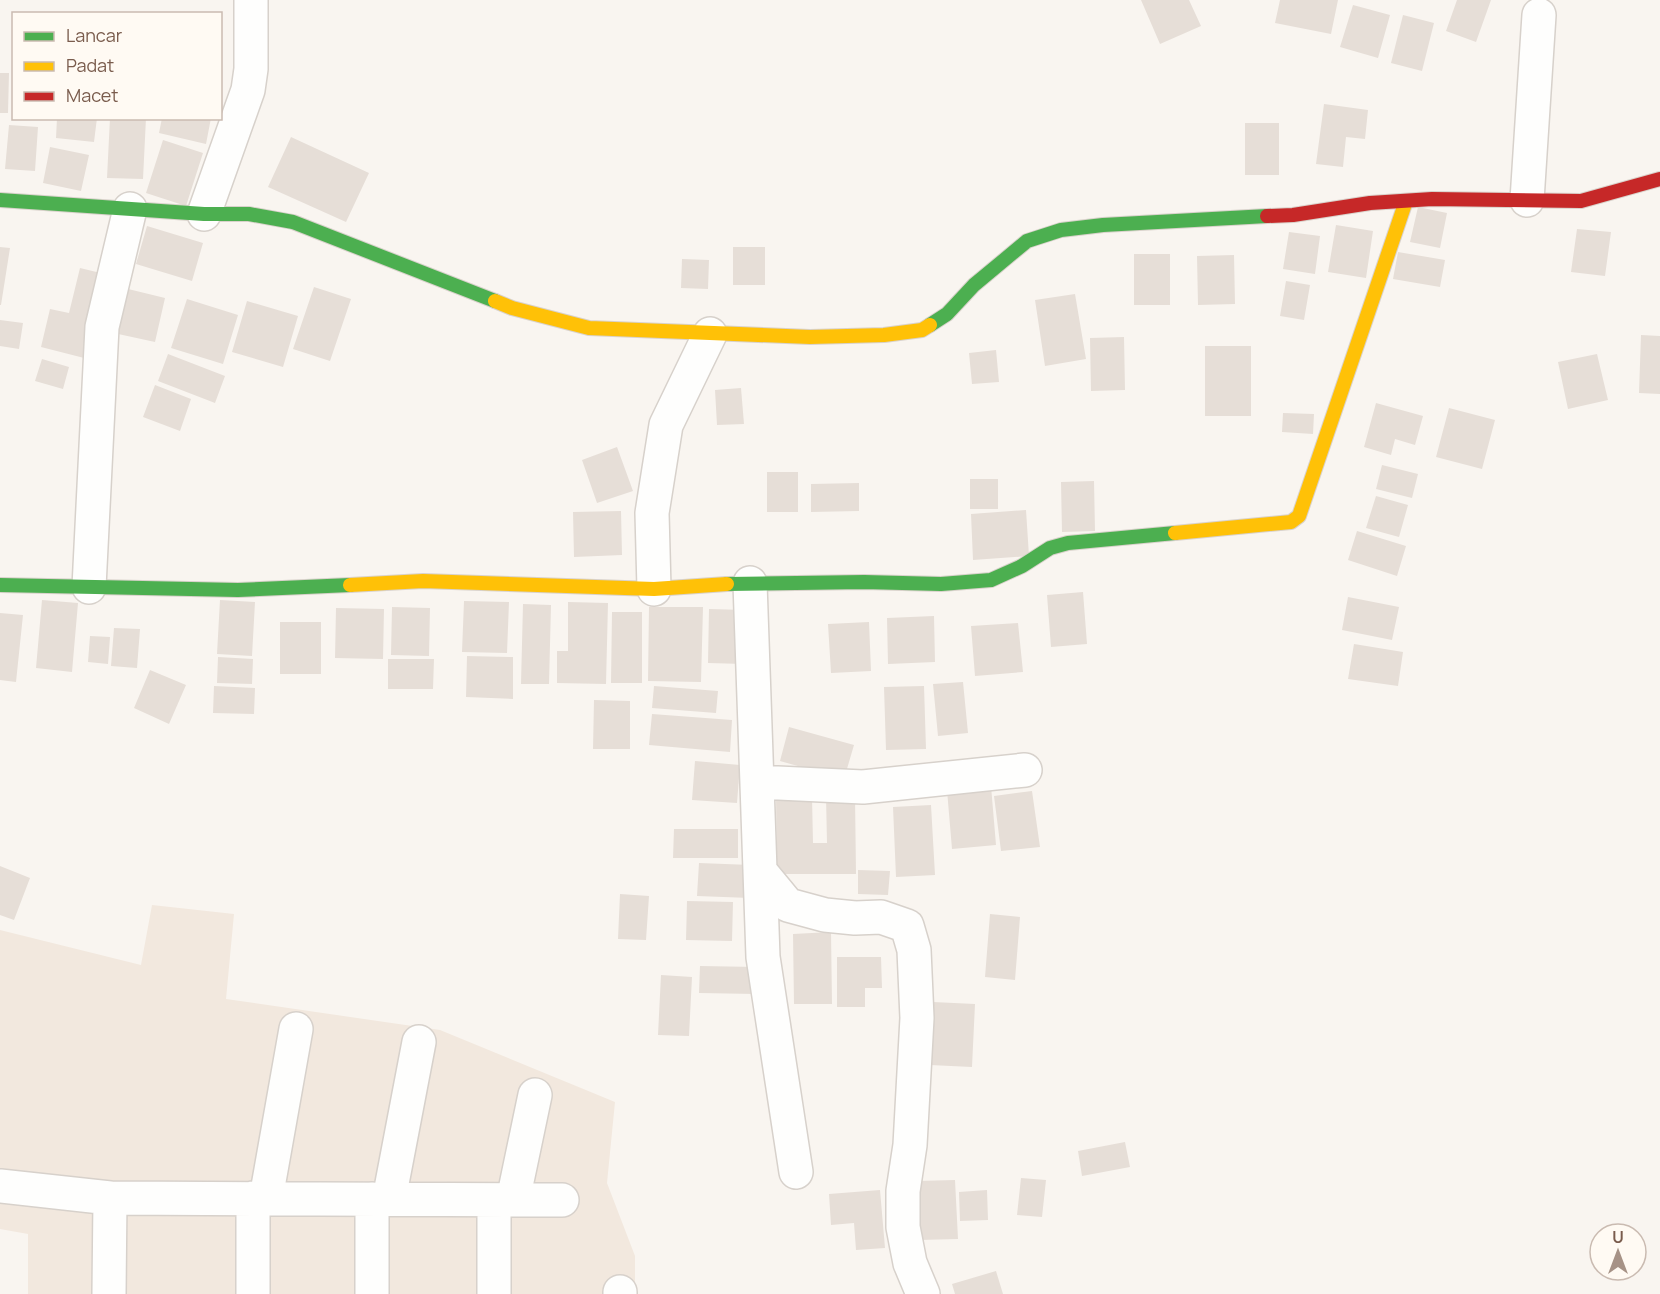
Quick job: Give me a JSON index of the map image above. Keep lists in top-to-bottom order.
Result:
{
  "legend": ["Lancar", "Padat", "Macet"],
  "north": "top"
}
